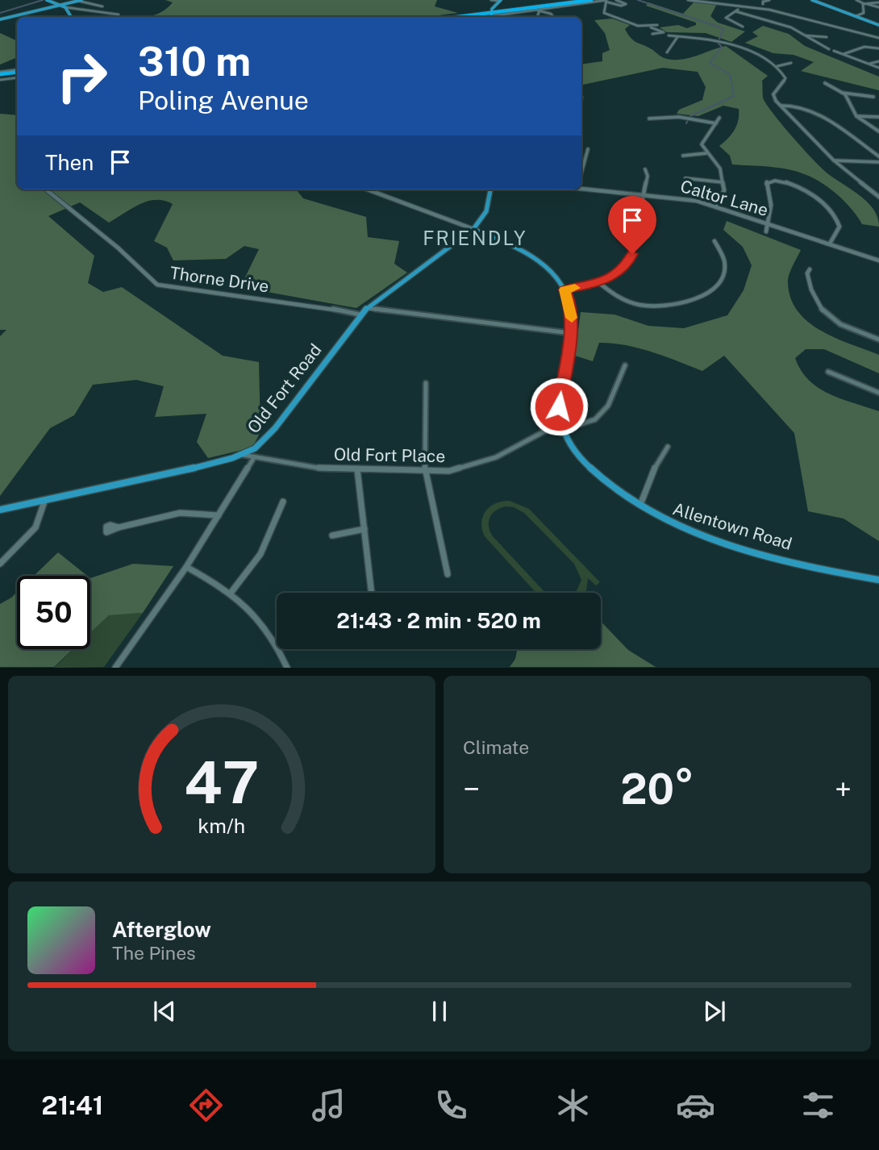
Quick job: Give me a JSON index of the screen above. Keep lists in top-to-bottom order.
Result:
{
  "streets": {
    "main road": ["Old Fort Road", "Allentown Road"],
    "street": ["Caltor Lane", "Thorne Drive", "Old Fort Place"]
  },
  "crossings": [
    ["Thorne Drive", "Old Fort Road"],
    ["Old Fort Road", "Old Fort Place"],
    ["Old Fort Road", "Allentown Road"],
    ["Old Fort Place", "Allentown Road"]
  ],
  "districts": ["FRIENDLY"],
  "page": {
    "turn": ["310 m", "Poling Avenue"],
    "then": "Then",
    "limit": "50",
    "trip": "21:43 · 2 min · 520 m",
    "tile": "Climate",
    "heat": ["−", "20°", "+"],
    "song": ["Afterglow", "The Pines"],
    "tabs": "21:41",
    "gauge": ["47", "km/h"]
  }
}
